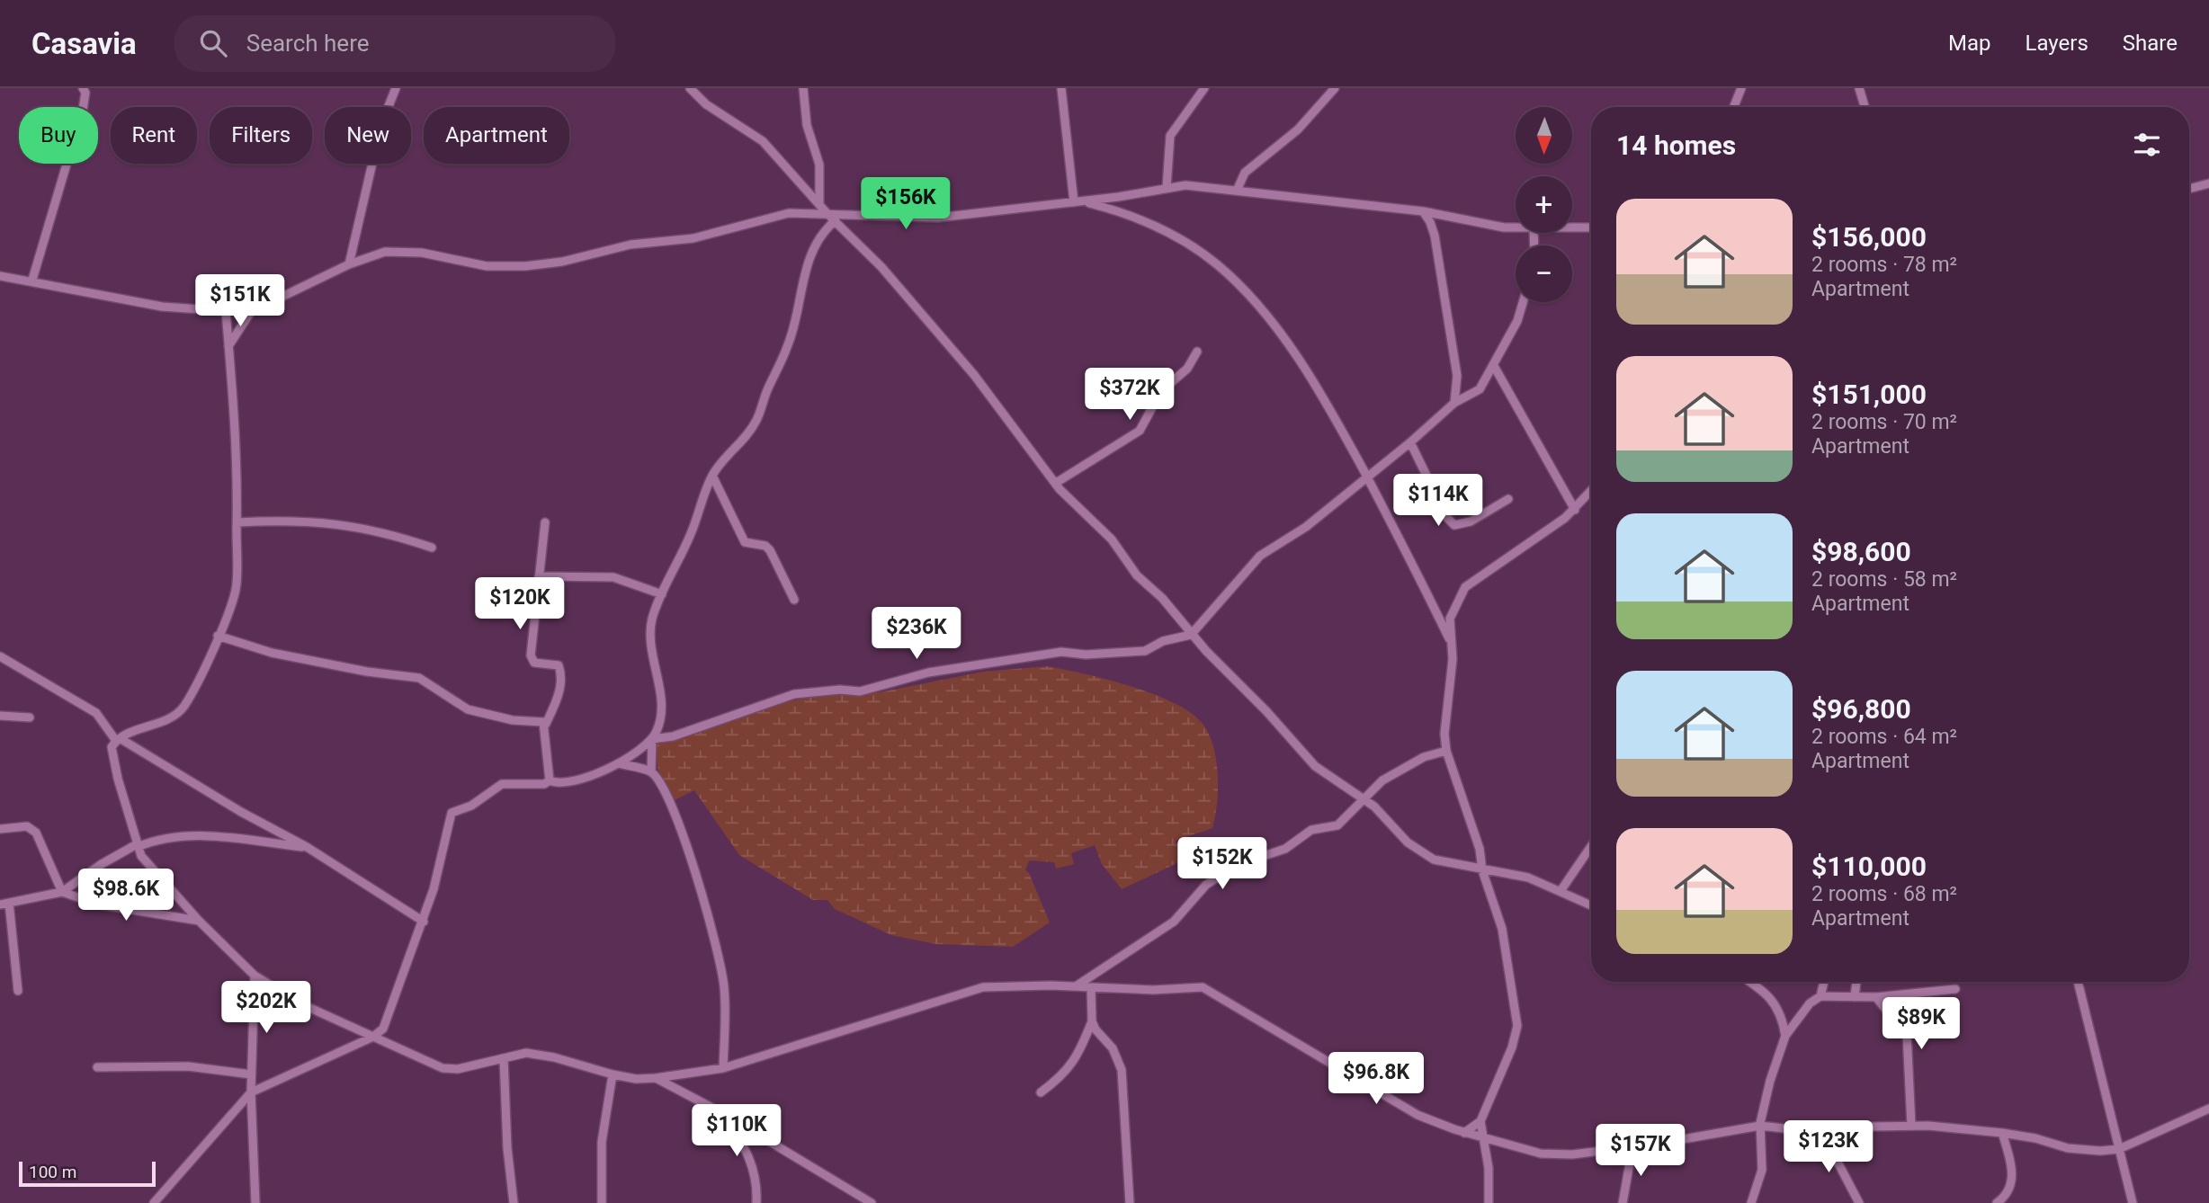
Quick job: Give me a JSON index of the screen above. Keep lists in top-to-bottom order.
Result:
{
  "scale_bar": "100 m",
  "north": "bottom",
  "page": {
    "header": "Casavia",
    "search": "Search here",
    "nav": ["Map", "Layers", "Share"],
    "map_buttons": ["+", "−"],
    "chip": [
      "Buy",
      "Rent",
      "Filters",
      "New",
      "Apartment"
    ],
    "heading": "14 homes",
    "price": [
      "$156K",
      "$151K",
      "$372K",
      "$114K",
      "$120K",
      "$236K",
      "$152K",
      "$98.6K",
      "$202K",
      "$89K",
      "$96.8K",
      "$110K",
      "$123K",
      "$157K"
    ],
    "list": [
      {
        "name": "$156,000",
        "note": "2 rooms · 78 m² · Apartment"
      },
      {
        "name": "$151,000",
        "note": "2 rooms · 70 m² · Apartment"
      },
      {
        "name": "$98,600",
        "note": "2 rooms · 58 m² · Apartment"
      },
      {
        "name": "$96,800",
        "note": "2 rooms · 64 m² · Apartment"
      },
      {
        "name": "$110,000",
        "note": "2 rooms · 68 m² · Apartment"
      }
    ],
    "scale": "100 m"
  }
}
